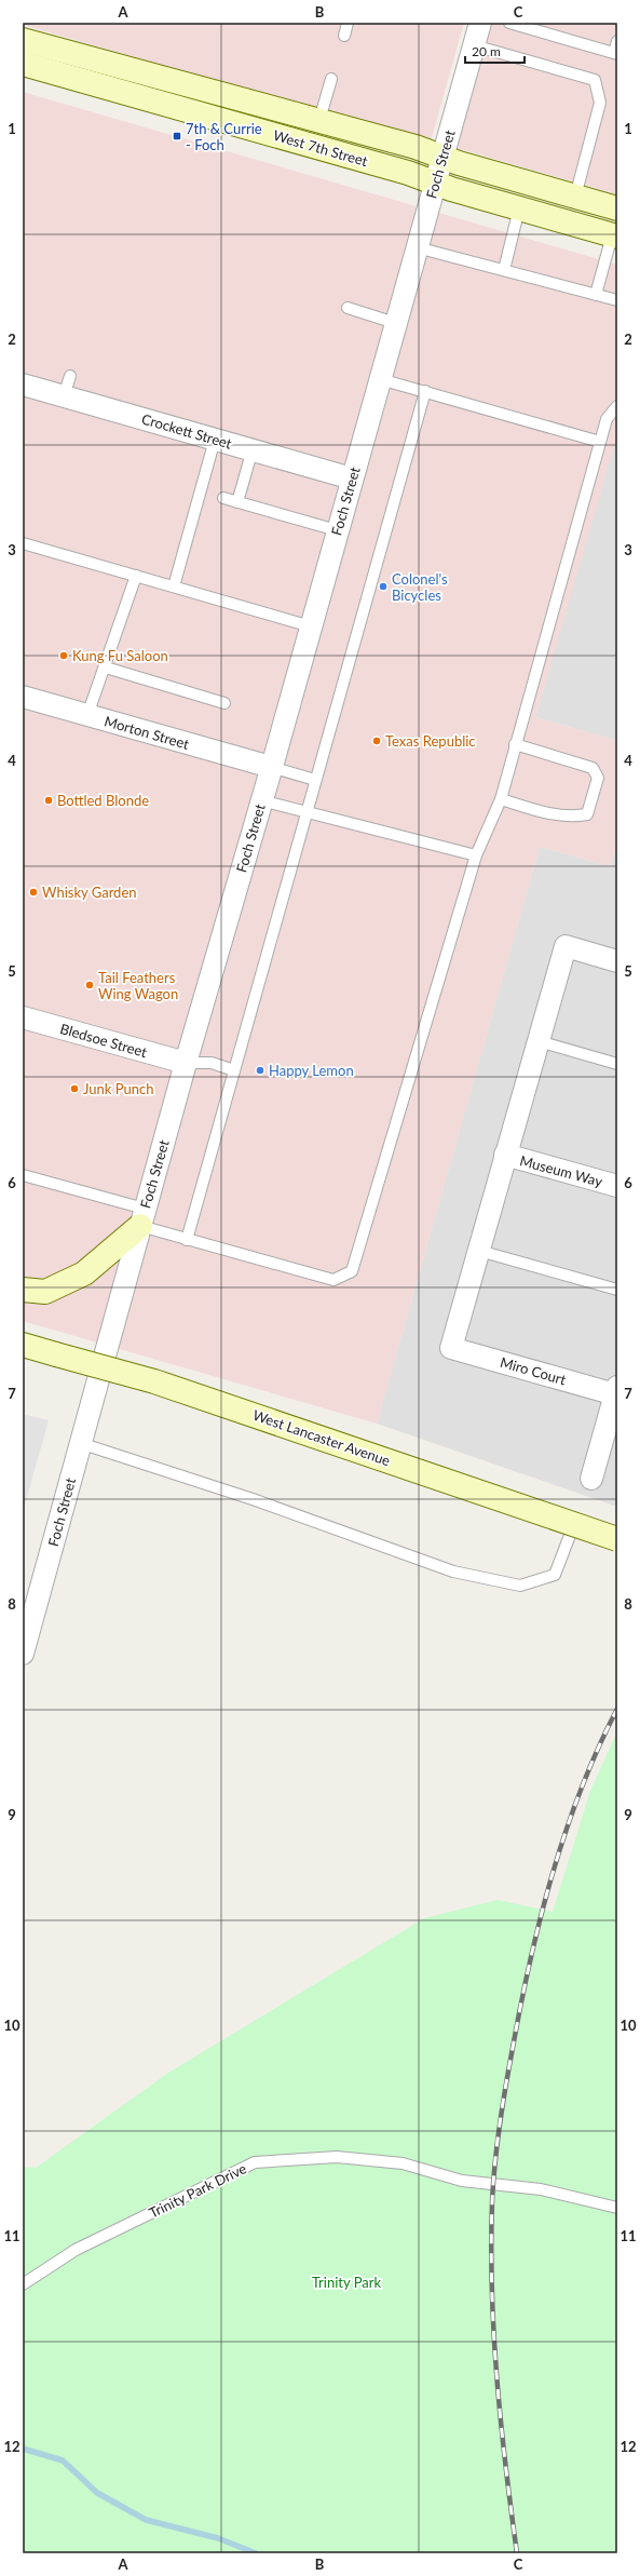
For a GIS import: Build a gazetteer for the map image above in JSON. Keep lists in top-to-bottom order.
{
  "streets": {
    "main road": ["West 7th Street", "West Lancaster Avenue"],
    "street": [
      "Foch Street",
      "Crockett Street",
      "Morton Street",
      "Bledsoe Street",
      "Museum Way",
      "Miro Court"
    ],
    "lane": ["Trinity Park Drive"]
  },
  "crossings": [
    ["West 7th Street", "Foch Street"],
    ["Foch Street", "Crockett Street"],
    ["Foch Street", "Morton Street"],
    ["Foch Street", "Bledsoe Street"]
  ],
  "parks": ["Trinity Park"],
  "places": {
    "transit": ["7th & Currie - Foch"],
    "other": [
      "Colonel's Bicycles",
      "Kung Fu Saloon",
      "Texas Republic",
      "Bottled Blonde",
      "Whisky Garden",
      "Tail Feathers Wing Wagon",
      "Happy Lemon",
      "Junk Punch"
    ]
  },
  "scale_bar": "20 m",
  "grid": {
    "columns": ["A", "B", "C"],
    "rows": [
      "1",
      "2",
      "3",
      "4",
      "5",
      "6",
      "7",
      "8",
      "9",
      "10",
      "11",
      "12"
    ]
  }
}
